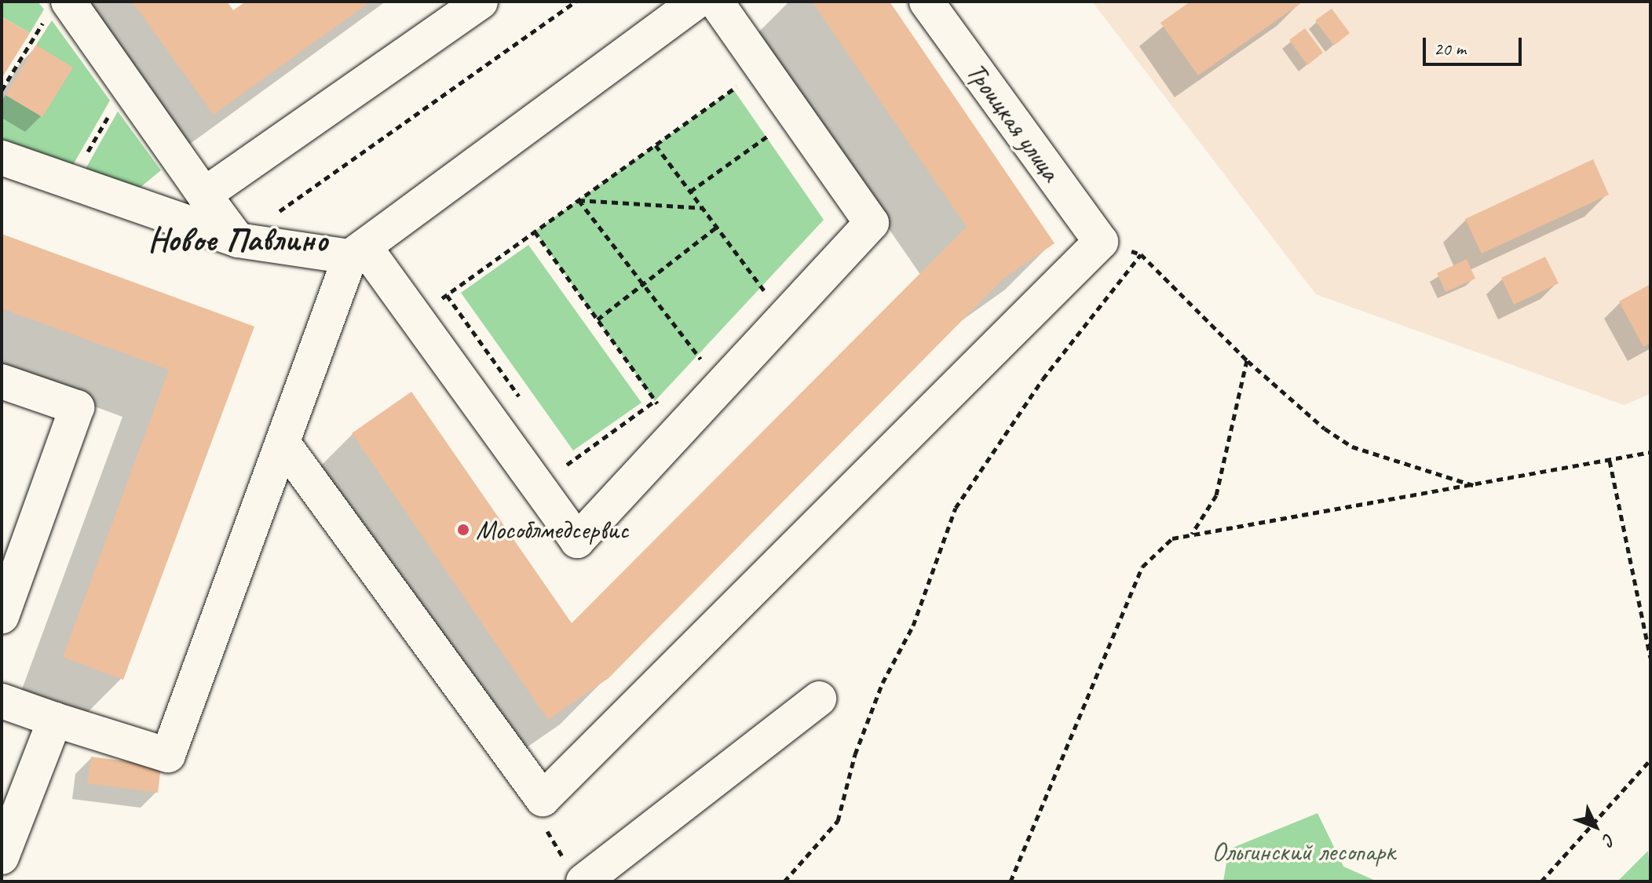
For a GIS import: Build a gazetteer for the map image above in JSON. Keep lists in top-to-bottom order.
{
  "streets": {
    "street": ["Троицкая улица"]
  },
  "districts": ["Новое Павлино"],
  "parks": ["Ольгинский лесопарк"],
  "places": ["Мособлмедсервис"],
  "scale_bar": "20 m",
  "north": "bottom right"
}
